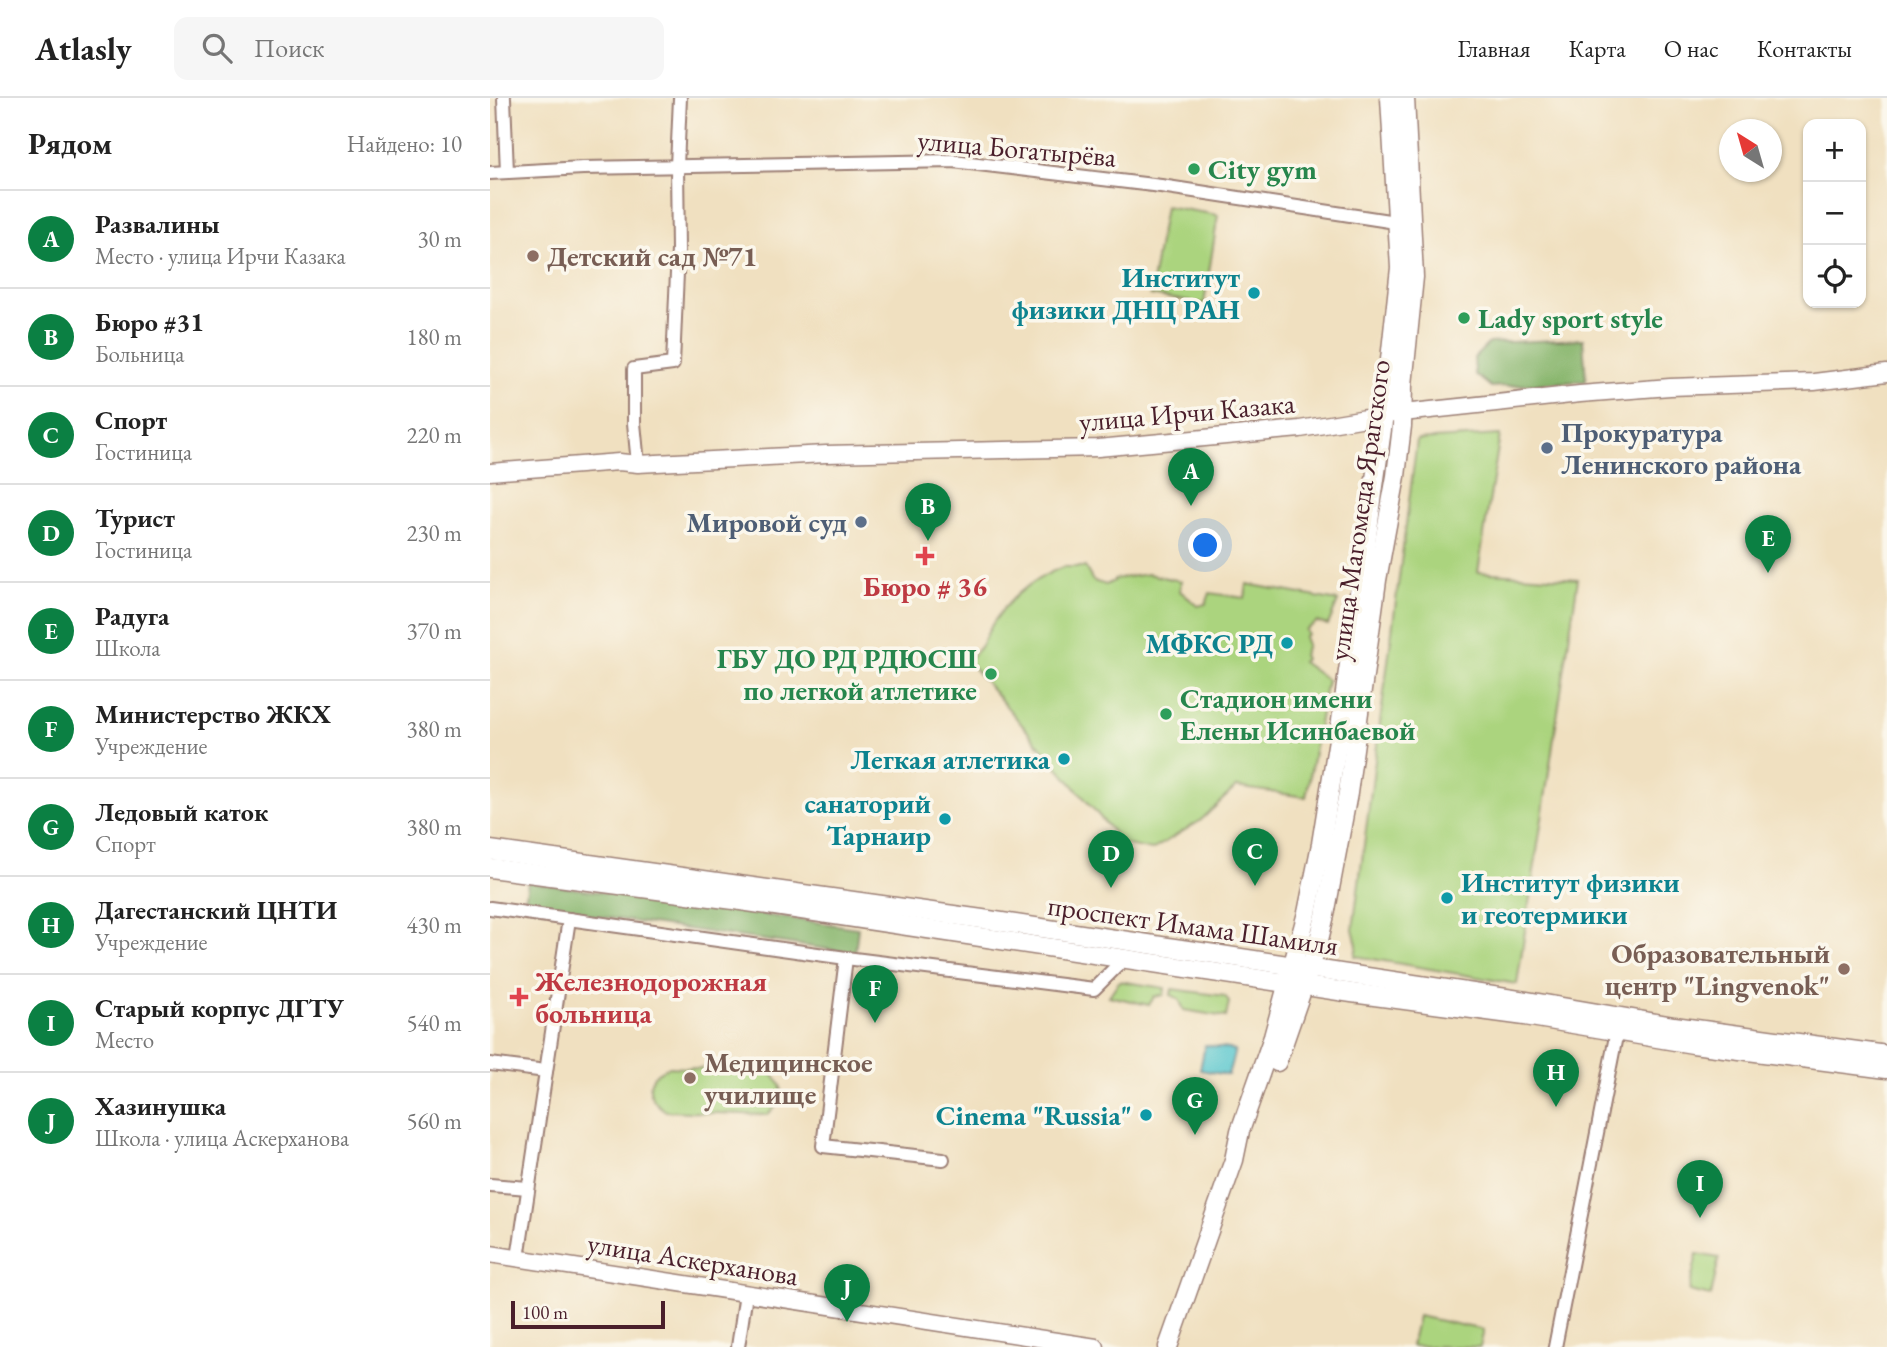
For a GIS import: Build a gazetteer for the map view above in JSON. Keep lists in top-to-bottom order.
{
  "streets": {
    "main road": [
      "улица Ирчи Казака",
      "улица Магомеда Ярагского",
      "проспект Имама Шамиля",
      "улица Аскерханова"
    ],
    "street": ["улица Богатырёва"]
  },
  "crossings": [
    ["улица Богатырёва", "улица Магомеда Ярагского"],
    ["улица Ирчи Казака", "улица Магомеда Ярагского"],
    ["улица Магомеда Ярагского", "проспект Имама Шамиля"]
  ],
  "places": {
    "other": [
      "City gym",
      "Детский сад №71",
      "Институт физики ДНЦ РАН",
      "Lady sport style",
      "Прокуратура Ленинского района",
      "Мировой суд",
      "МФКС РД",
      "ГБУ ДО РД РДЮСШ по легкой атлетике",
      "Стадион имени Елены Исинбаевой",
      "Легкая атлетика",
      "санаторий Тарнаир",
      "Институт физики и геотермики",
      "Образовательный центр \"Lingvenok\"",
      "Медицинское училище",
      "Cinema \"Russia\""
    ],
    "health": ["Бюро # 36", "Железнодорожная больница"]
  },
  "scale_bar": "100 m",
  "north": "top left",
  "page": {
    "header": "Atlasly",
    "search": "Поиск",
    "nav": [
      "Главная",
      "Карта",
      "О нас",
      "Контакты"
    ],
    "heading": ["Рядом", "Найдено: 10"],
    "map_buttons": ["+", "−"],
    "list": [
      {
        "mark": "A",
        "name": "Развалины",
        "note": "Место · улица Ирчи Казака",
        "value": "30 m"
      },
      {
        "mark": "B",
        "name": "Бюро #31",
        "note": "Больница",
        "value": "180 m"
      },
      {
        "mark": "C",
        "name": "Спорт",
        "note": "Гостиница",
        "value": "220 m"
      },
      {
        "mark": "D",
        "name": "Турист",
        "note": "Гостиница",
        "value": "230 m"
      },
      {
        "mark": "E",
        "name": "Радуга",
        "note": "Школа",
        "value": "370 m"
      },
      {
        "mark": "F",
        "name": "Министерство ЖКХ",
        "note": "Учреждение",
        "value": "380 m"
      },
      {
        "mark": "G",
        "name": "Ледовый каток",
        "note": "Спорт",
        "value": "380 m"
      },
      {
        "mark": "H",
        "name": "Дагестанский ЦНТИ",
        "note": "Учреждение",
        "value": "430 m"
      },
      {
        "mark": "I",
        "name": "Старый корпус ДГТУ",
        "note": "Место",
        "value": "540 m"
      },
      {
        "mark": "J",
        "name": "Хазинушка",
        "note": "Школа · улица Аскерханова",
        "value": "560 m"
      }
    ],
    "pins": [
      "A",
      "B",
      "E",
      "C",
      "D",
      "F",
      "H",
      "G",
      "I",
      "J"
    ],
    "scale": "100 m"
  }
}
